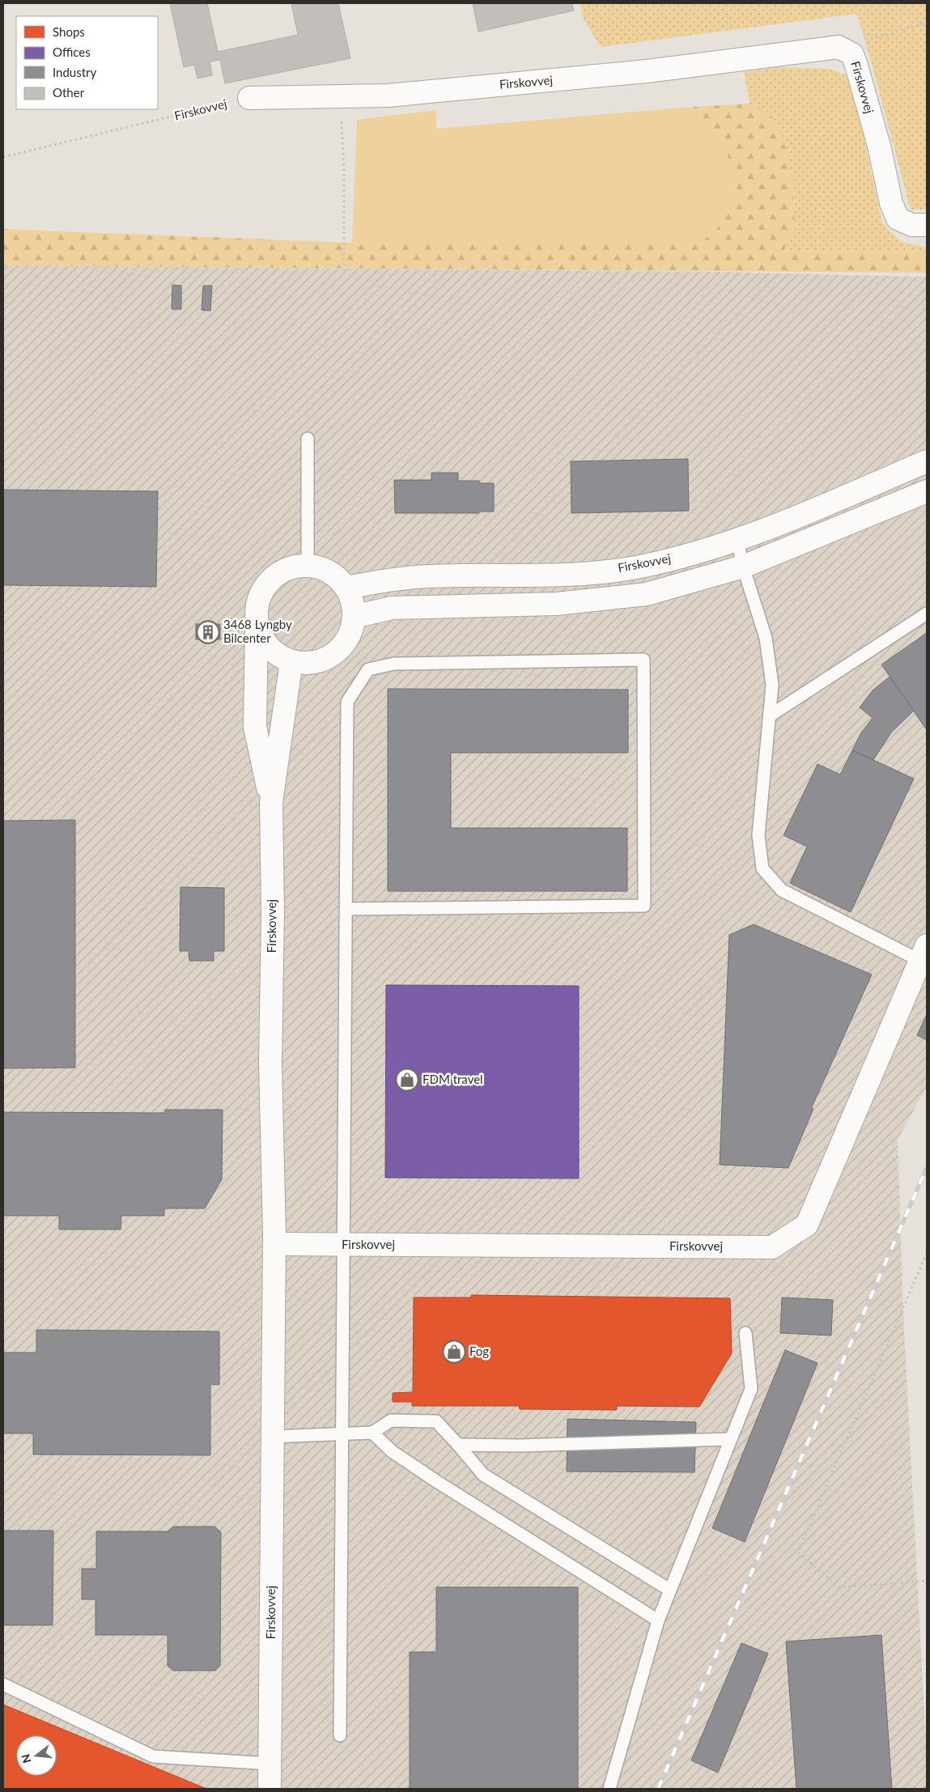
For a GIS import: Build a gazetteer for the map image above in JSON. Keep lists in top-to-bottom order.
{
  "streets": {
    "street": ["Firskovvej"]
  },
  "places": {
    "building": ["3468 Lyngby Bilcenter"],
    "shop": ["FDM travel", "Fog"]
  },
  "legend": [
    "Shops",
    "Offices",
    "Industry",
    "Other"
  ],
  "north": "left"
}
